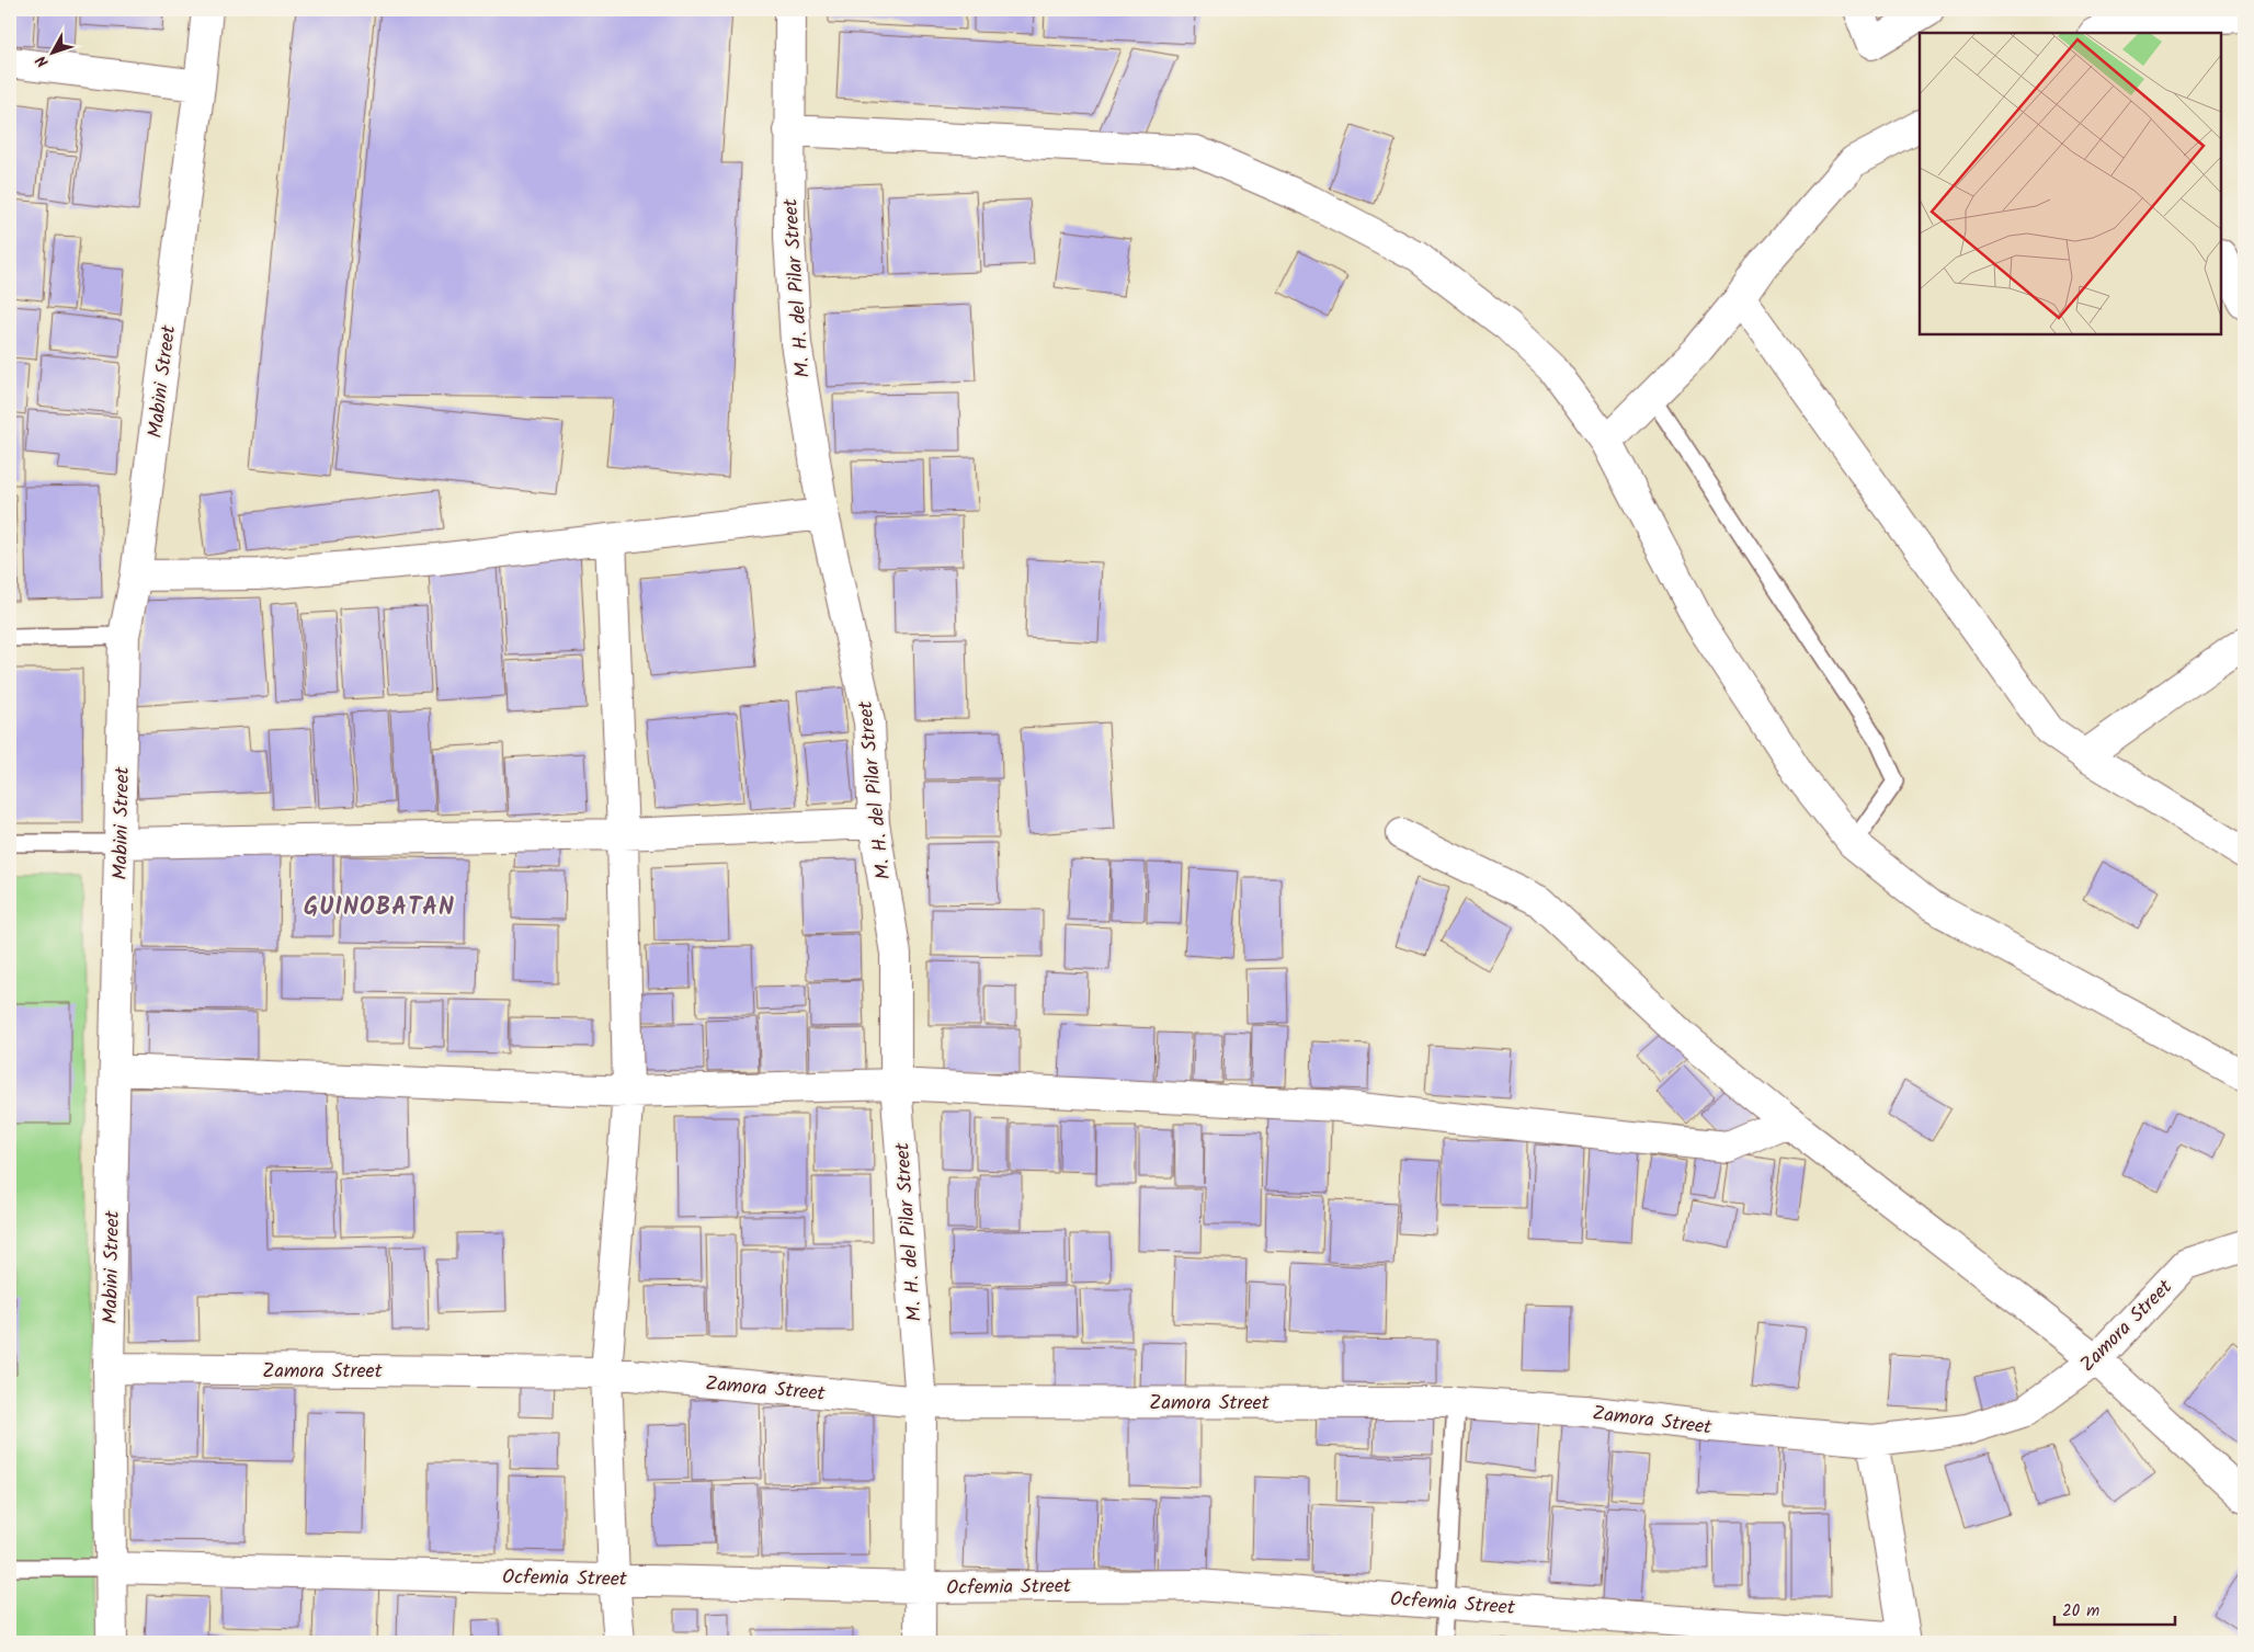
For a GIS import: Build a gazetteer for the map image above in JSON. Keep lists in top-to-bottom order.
{
  "streets": {
    "street": [
      "M. H. del Pilar Street",
      "Mabini Street",
      "Zamora Street",
      "Ocfemia Street"
    ]
  },
  "crossings": [
    ["M. H. del Pilar Street", "Zamora Street"],
    ["M. H. del Pilar Street", "Ocfemia Street"],
    ["Mabini Street", "Zamora Street"],
    ["Mabini Street", "Ocfemia Street"]
  ],
  "districts": ["GUINOBATAN"],
  "scale_bar": "20 m",
  "north": "bottom left"
}
